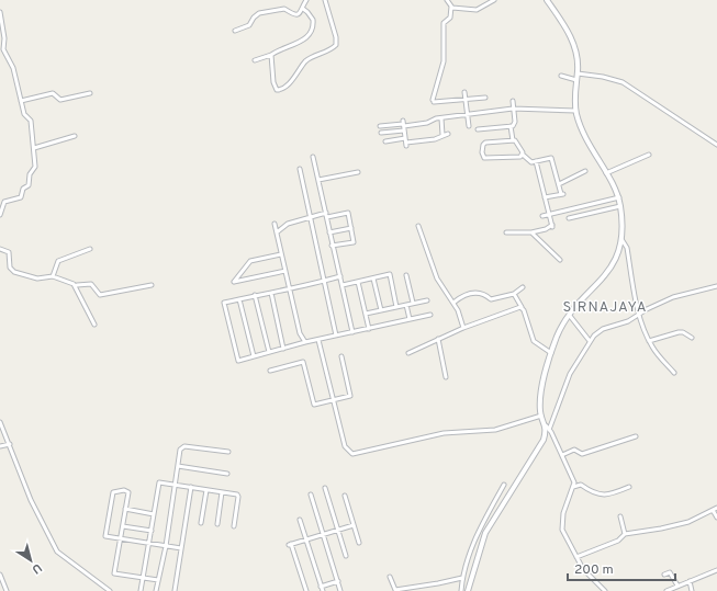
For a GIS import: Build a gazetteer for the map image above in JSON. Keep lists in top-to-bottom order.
{
  "districts": ["SIRNAJAYA"],
  "scale_bar": "200 m",
  "north": "bottom right"
}
